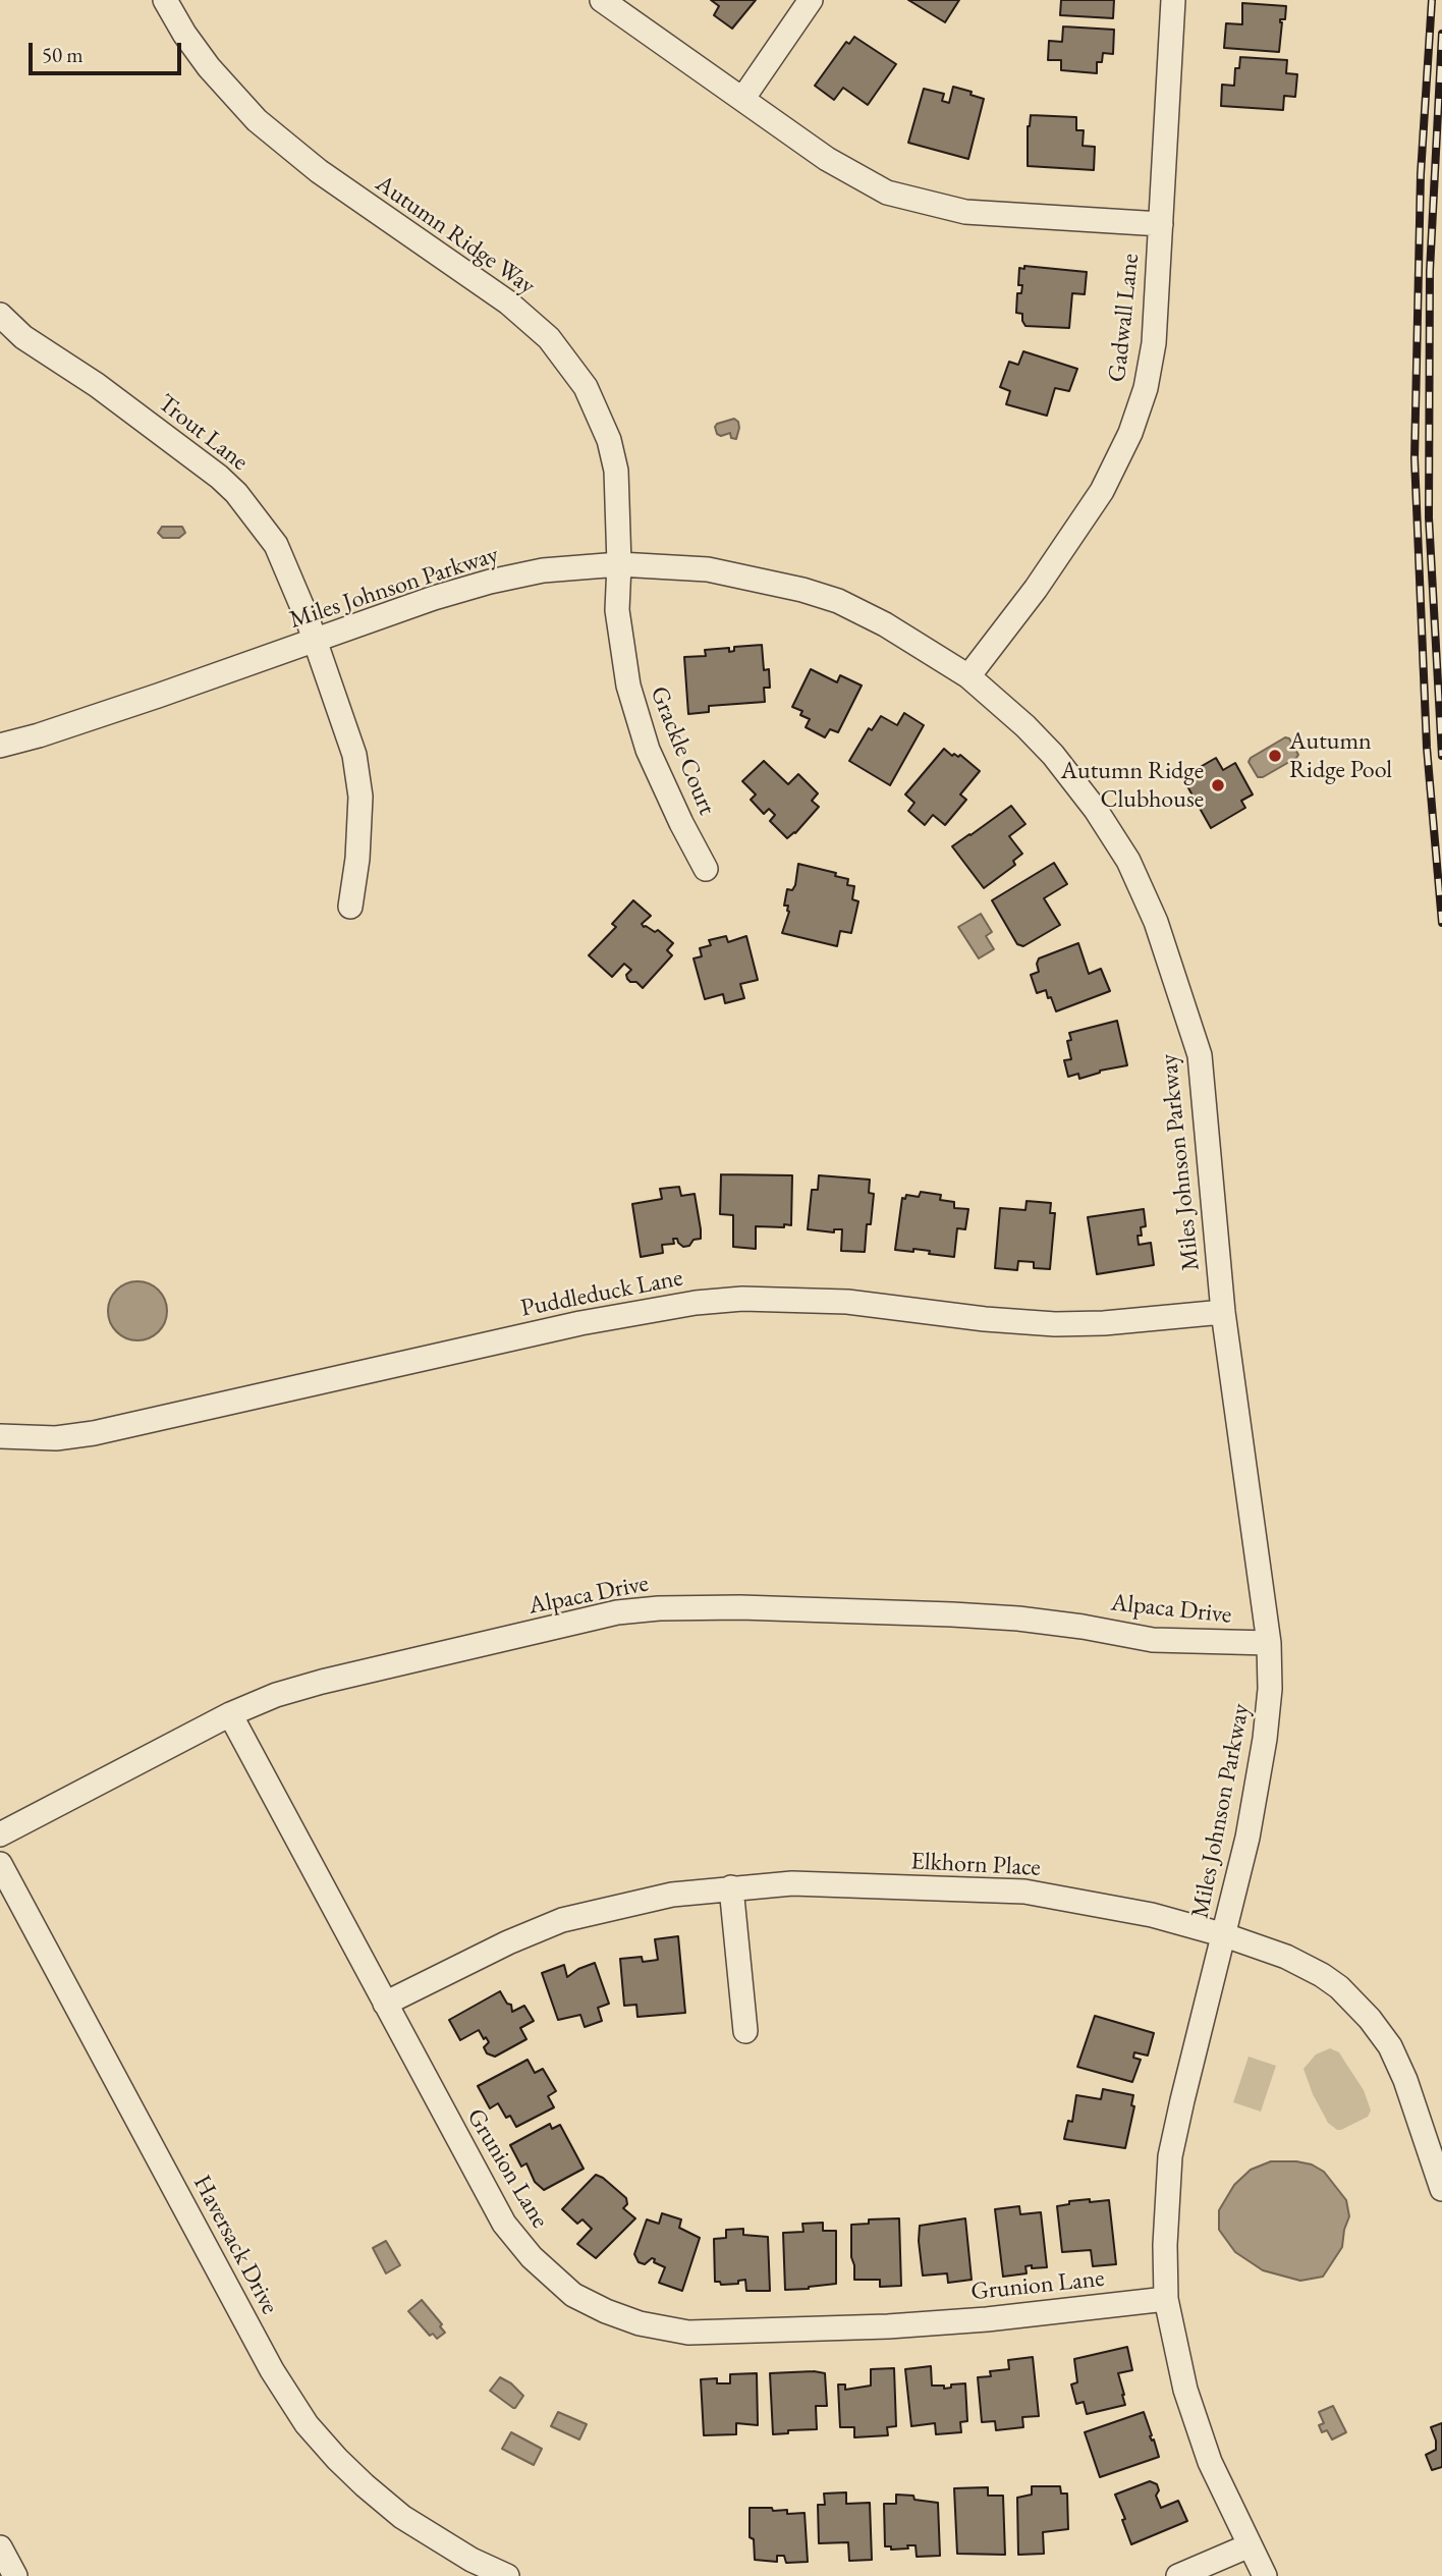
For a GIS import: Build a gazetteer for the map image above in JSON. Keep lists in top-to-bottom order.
{
  "streets": {
    "street": [
      "Autumn Ridge Way",
      "Gadwall Lane",
      "Trout Lane",
      "Miles Johnson Parkway",
      "Grackle Court",
      "Puddleduck Lane",
      "Alpaca Drive",
      "Elkhorn Place",
      "Grunion Lane",
      "Haversack Drive"
    ]
  },
  "crossings": [
    ["Autumn Ridge Way", "Miles Johnson Parkway"],
    ["Autumn Ridge Way", "Grackle Court"],
    ["Gadwall Lane", "Miles Johnson Parkway"],
    ["Trout Lane", "Miles Johnson Parkway"],
    ["Miles Johnson Parkway", "Grackle Court"],
    ["Miles Johnson Parkway", "Puddleduck Lane"],
    ["Miles Johnson Parkway", "Alpaca Drive"],
    ["Miles Johnson Parkway", "Elkhorn Place"],
    ["Miles Johnson Parkway", "Grunion Lane"],
    ["Alpaca Drive", "Grunion Lane"],
    ["Elkhorn Place", "Grunion Lane"]
  ],
  "places": ["Autumn Ridge Pool", "Autumn Ridge Clubhouse"],
  "scale_bar": "50 m"
}
